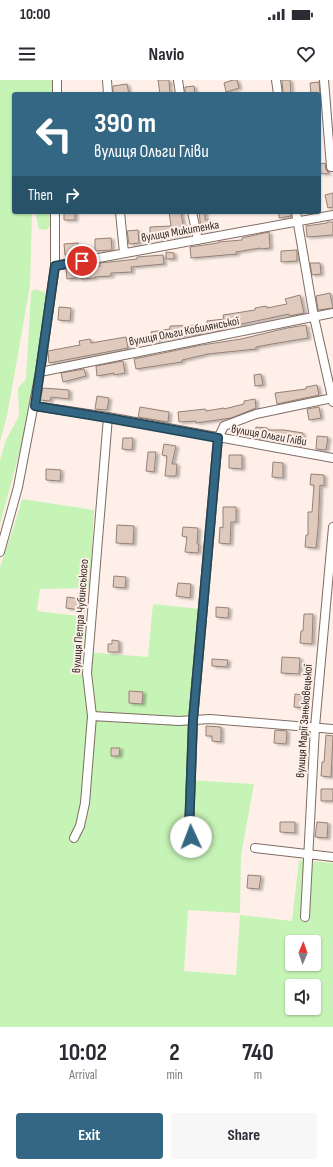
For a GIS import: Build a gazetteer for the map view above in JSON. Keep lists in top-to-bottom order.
{
  "streets": {
    "street": [
      "вулиця Микитенка",
      "вулиця Ольги Кобилянської",
      "вулиця Ольги Гліви",
      "вулиця Петра Чубинського",
      "вулиця Марії Заньковецької"
    ]
  },
  "crossings": [
    ["вулиця Ольги Гліви", "вулиця Петра Чубинського"]
  ],
  "north": "top",
  "page": {
    "status": "10:00",
    "header": "Navio",
    "turn": ["390 m", "вулиця Ольги Гліви"],
    "then": "Then",
    "eta": [
      "10:02",
      "Arrival",
      "2",
      "min",
      "740",
      "m"
    ],
    "buttons": ["Exit", "Share"]
  }
}
